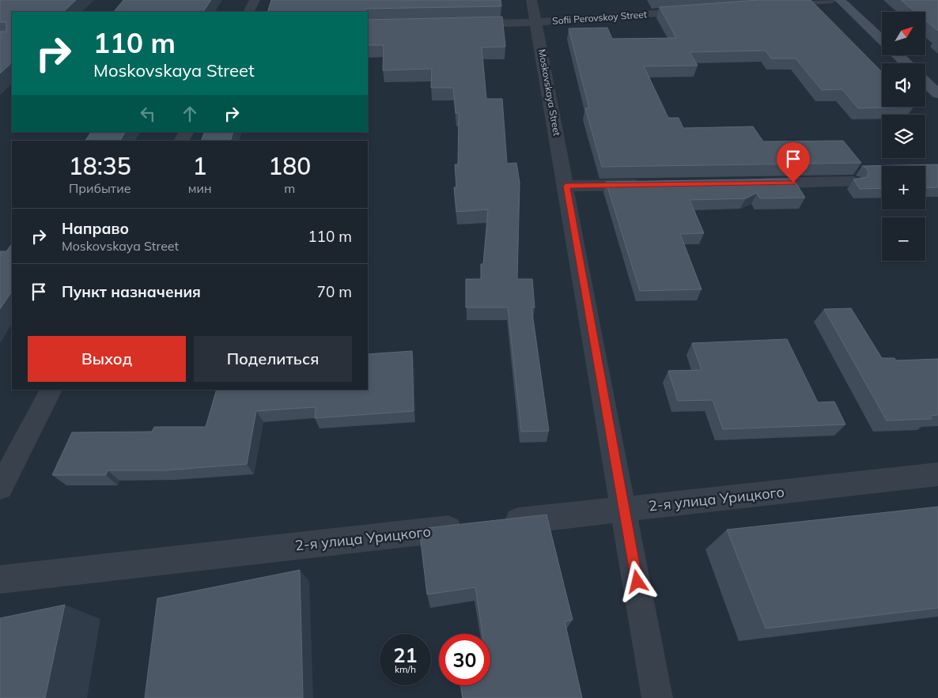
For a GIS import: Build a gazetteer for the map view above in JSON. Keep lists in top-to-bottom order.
{
  "streets": {
    "street": ["Sofii Perovskoy Street", "Moskovskaya Street", "2-я улица Урицкого"]
  },
  "crossings": [
    ["Sofii Perovskoy Street", "Moskovskaya Street"],
    ["Moskovskaya Street", "2-я улица Урицкого"]
  ],
  "north": "top right",
  "page": {
    "map_buttons": ["+", "−"],
    "turn": ["110 m", "Moskovskaya Street"],
    "eta": [
      "18:35",
      "Прибытие",
      "1",
      "мин",
      "180",
      "m"
    ],
    "list": [
      {
        "name": "Направо",
        "note": "Moskovskaya Street",
        "value": "110 m"
      },
      {
        "name": "Пункт назначения",
        "value": "70 m"
      }
    ],
    "buttons": ["Выход", "Поделиться"],
    "speed": "21 km/h",
    "limit": "30"
  }
}
